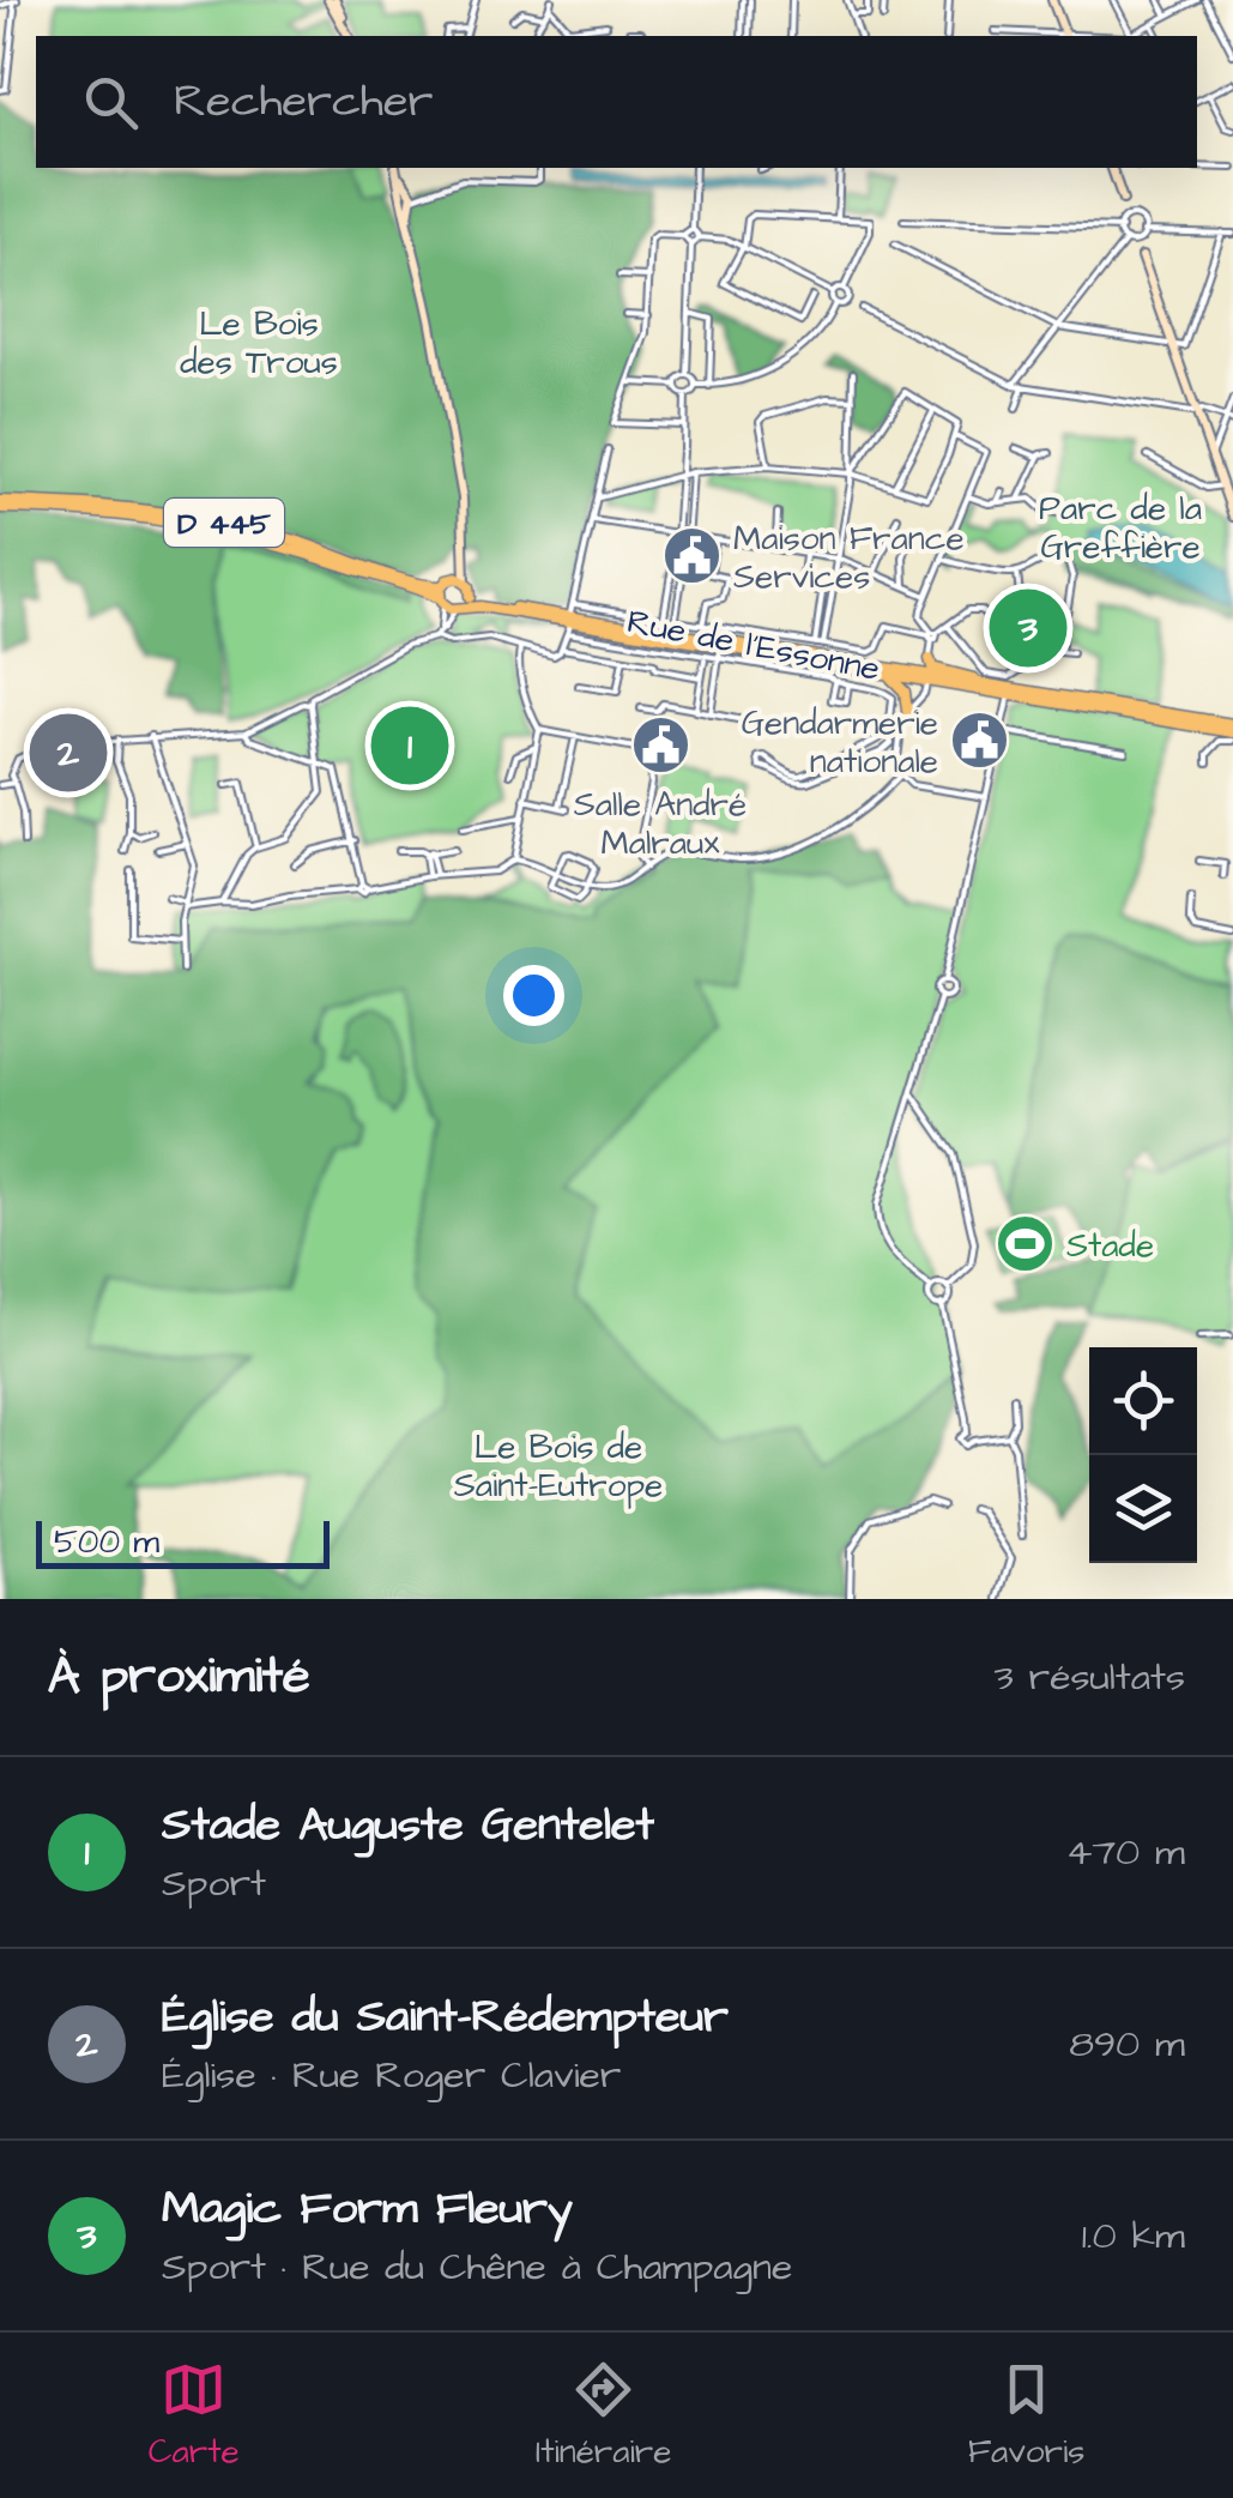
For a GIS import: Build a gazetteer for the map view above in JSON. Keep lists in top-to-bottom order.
{
  "streets": {
    "main road": ["D 445"],
    "street": ["Rue de l'Essonne"]
  },
  "parks": ["Le Bois des Trous", "Parc de la Greffière", "Le Bois de Saint-Eutrope"],
  "places": {
    "public building": ["Maison France Services", "Gendarmerie nationale", "Salle André Malraux"],
    "sports": ["Stade"]
  },
  "scale_bar": "500 m",
  "page": {
    "search": "Rechercher",
    "pins": ["3", "1", "2"],
    "scale": "500 m",
    "heading": ["À proximité", "3 résultats"],
    "list": [
      {
        "mark": "1",
        "name": "Stade Auguste Gentelet",
        "note": "Sport",
        "value": "470 m"
      },
      {
        "mark": "2",
        "name": "Église du Saint-Rédempteur",
        "note": "Église · Rue Roger Clavier",
        "value": "890 m"
      },
      {
        "mark": "3",
        "name": "Magic Form Fleury",
        "note": "Sport · Rue du Chêne à Champagne",
        "value": "1.0 km"
      }
    ],
    "nav": ["Carte", "Itinéraire", "Favoris"]
  }
}
